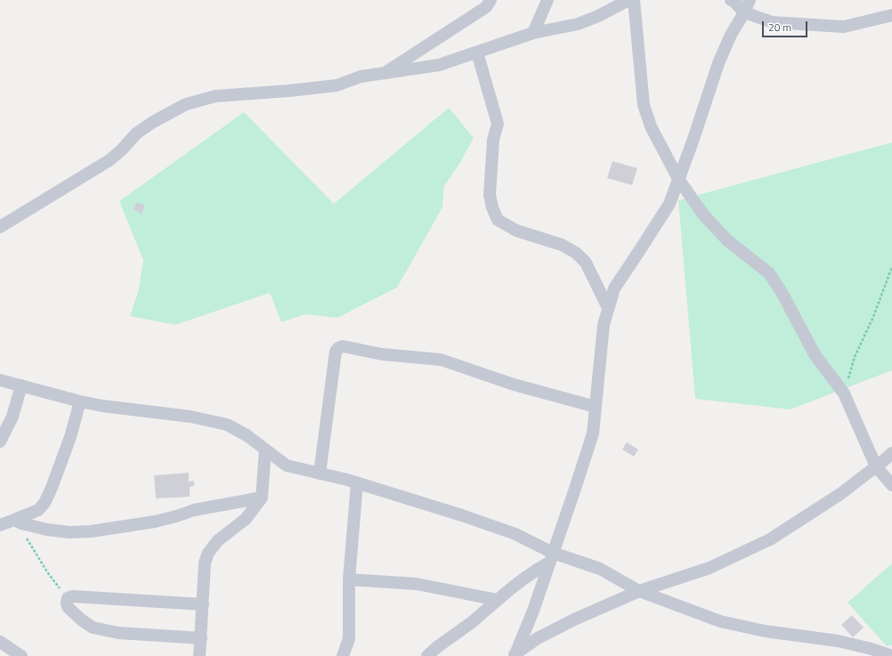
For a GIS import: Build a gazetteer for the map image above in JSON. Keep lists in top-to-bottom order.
{
  "scale_bar": "20 m"
}
